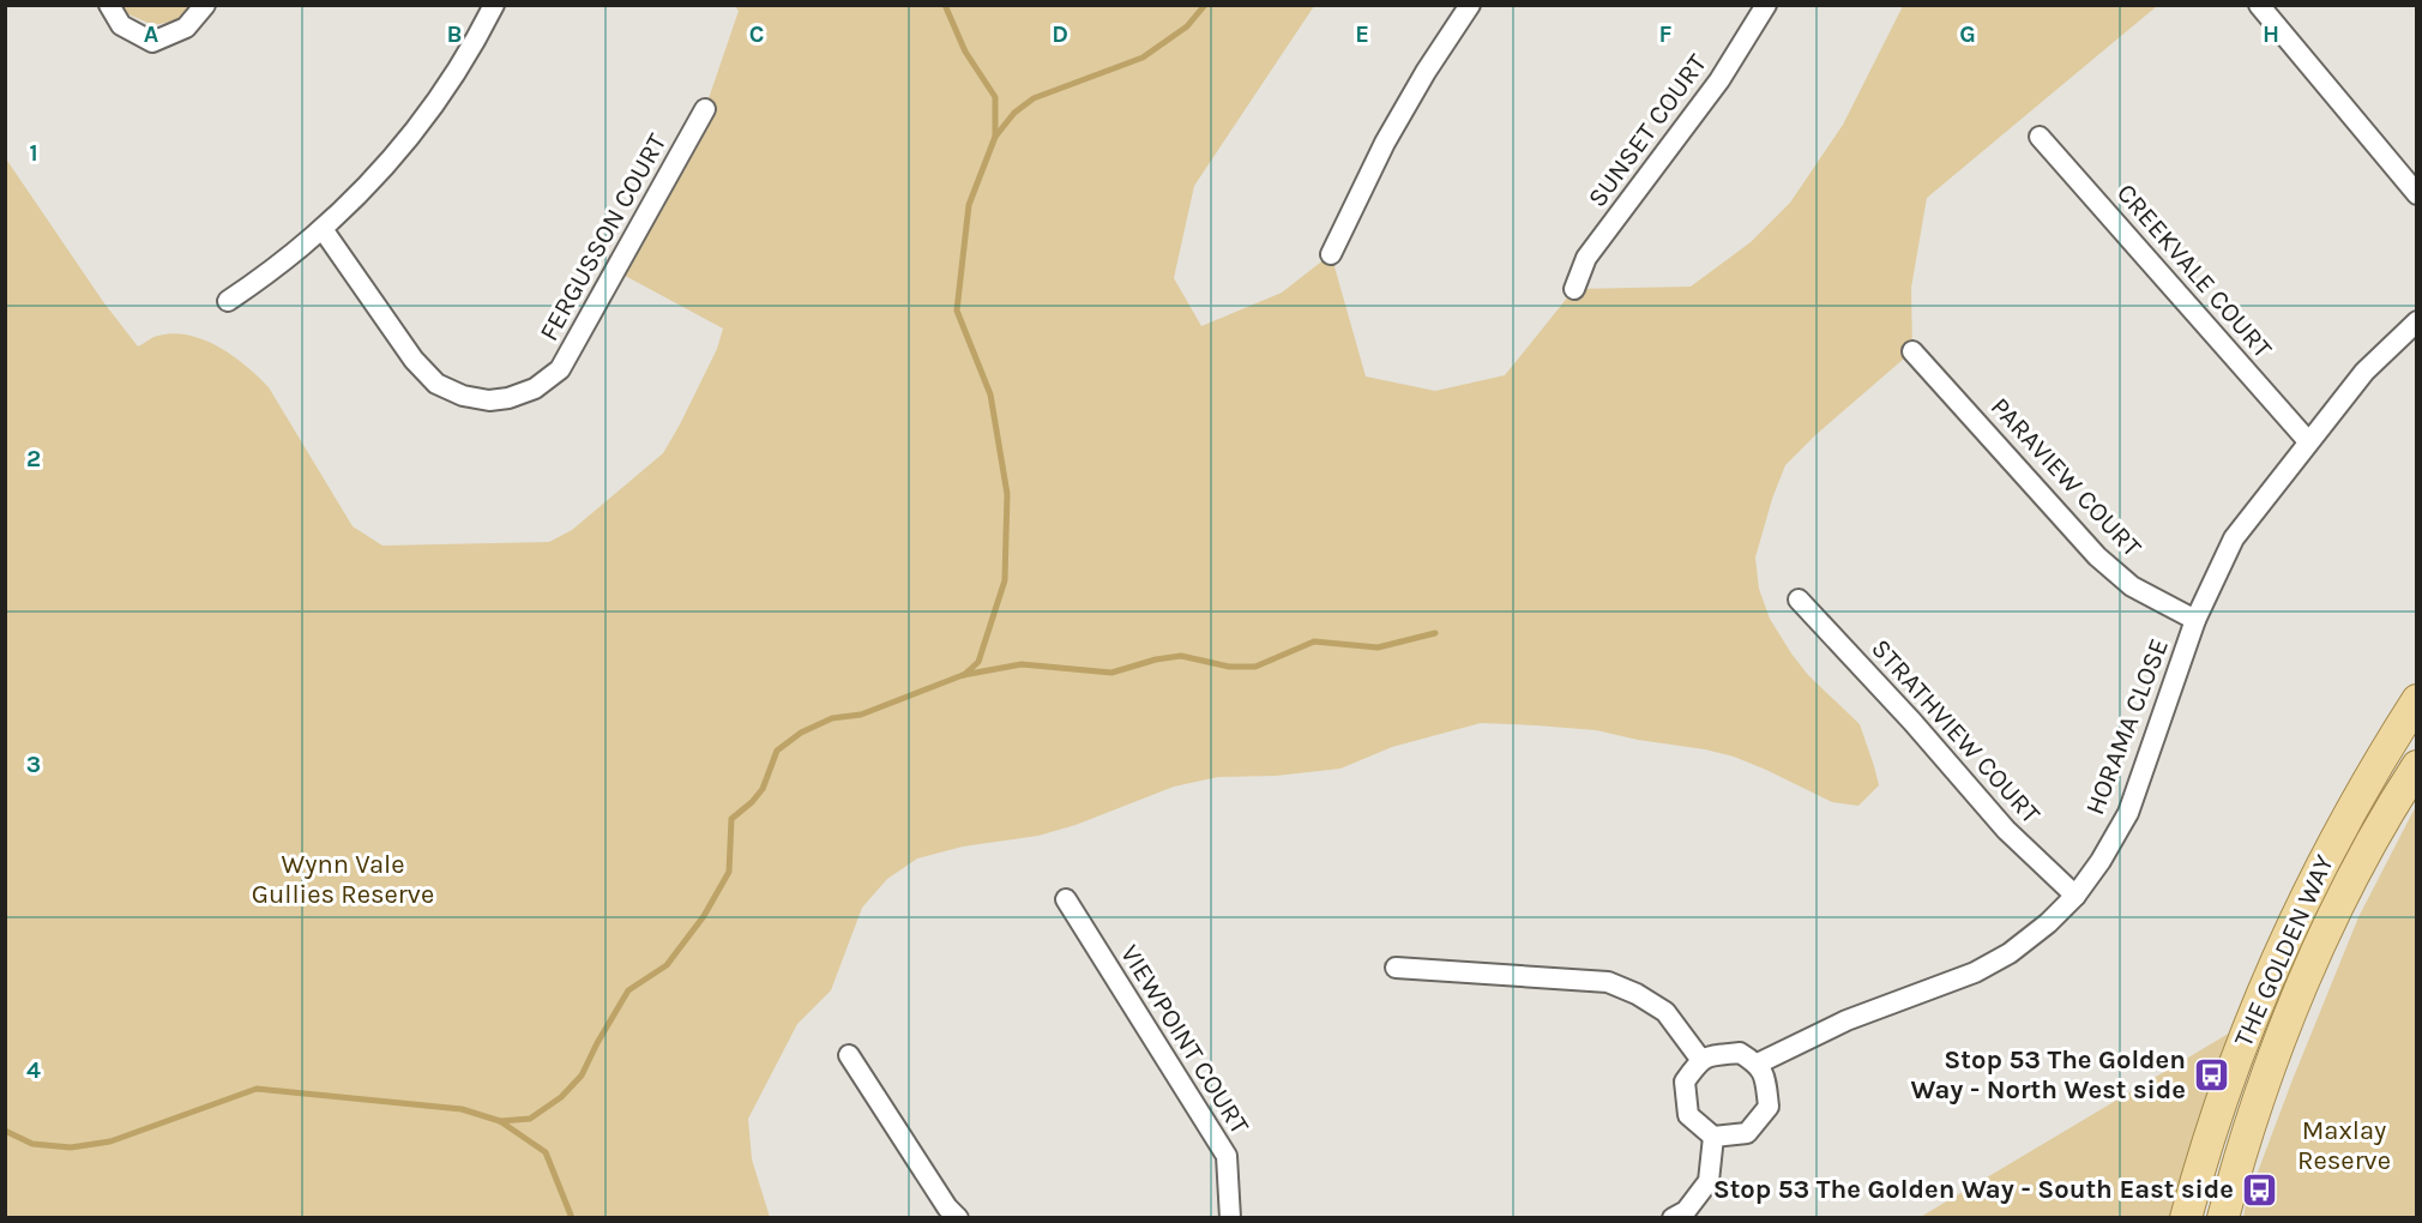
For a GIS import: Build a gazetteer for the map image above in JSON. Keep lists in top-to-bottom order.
{
  "streets": {
    "main road": ["THE GOLDEN WAY"],
    "street": [
      "SUNSET COURT",
      "FERGUSSON COURT",
      "CREEKVALE COURT",
      "PARAVIEW COURT",
      "HORAMA CLOSE",
      "STRATHVIEW COURT",
      "VIEWPOINT COURT"
    ]
  },
  "crossings": [
    ["CREEKVALE COURT", "HORAMA CLOSE"],
    ["PARAVIEW COURT", "HORAMA CLOSE"],
    ["HORAMA CLOSE", "STRATHVIEW COURT"]
  ],
  "parks": ["Wynn Vale Gullies Reserve", "Maxlay Reserve"],
  "places": {
    "bus stop": ["Stop 53 The Golden Way - North West side", "Stop 53 The Golden Way - South East side"]
  },
  "grid": {
    "columns": [
      "A",
      "B",
      "C",
      "D",
      "E",
      "F",
      "G",
      "H"
    ],
    "rows": [
      "1",
      "2",
      "3",
      "4"
    ]
  }
}
